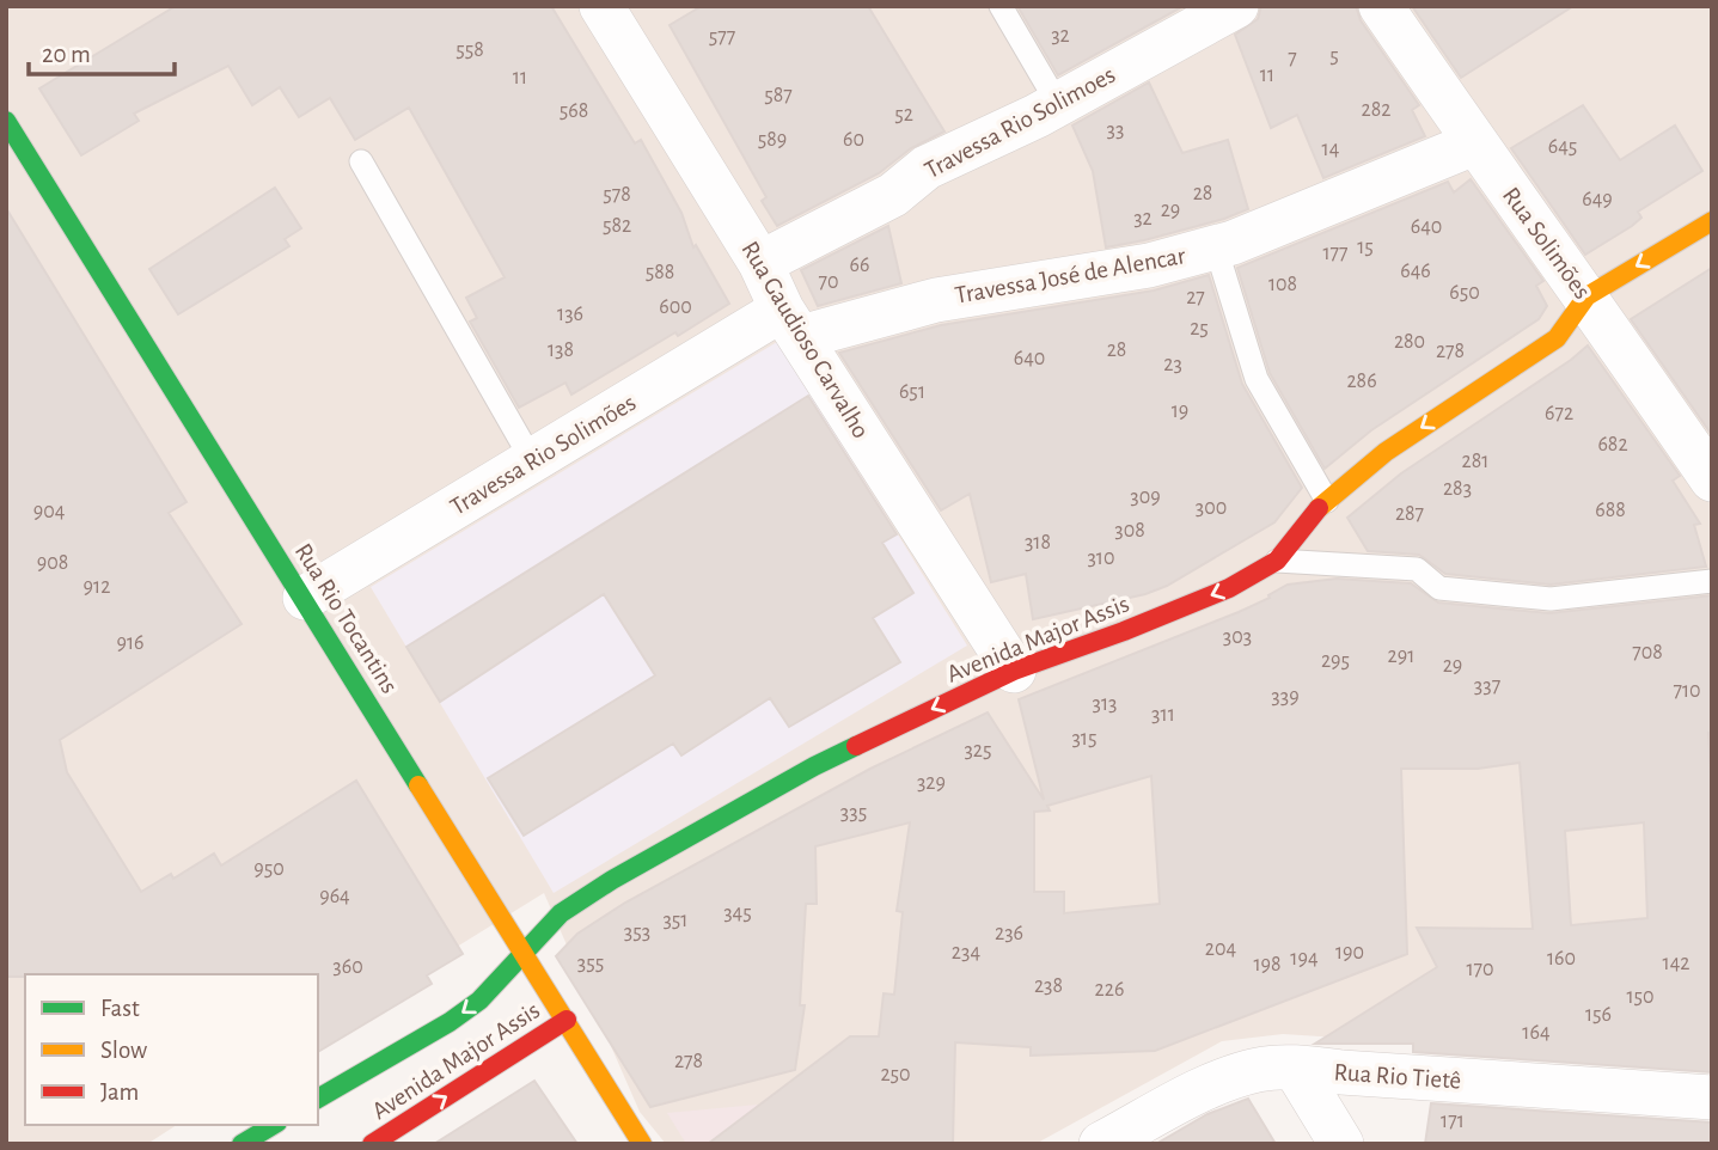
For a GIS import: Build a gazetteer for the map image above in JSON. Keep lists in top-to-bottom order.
{
  "streets": {
    "street": [
      "Travessa Rio Solimoes",
      "Rua Solimões",
      "Travessa José de Alencar",
      "Rua Gaudioso Carvalho",
      "Travessa Rio Solimões",
      "Rua Rio Tocantins",
      "Avenida Major Assis",
      "Rua Rio Tietê"
    ]
  },
  "crossings": [
    ["Travessa Rio Solimoes", "Rua Gaudioso Carvalho"],
    ["Rua Solimões", "Travessa José de Alencar"],
    ["Rua Solimões", "Avenida Major Assis"],
    ["Travessa José de Alencar", "Rua Gaudioso Carvalho"],
    ["Travessa José de Alencar", "Travessa Rio Solimões"],
    ["Rua Gaudioso Carvalho", "Travessa Rio Solimões"],
    ["Rua Gaudioso Carvalho", "Avenida Major Assis"],
    ["Travessa Rio Solimões", "Rua Rio Tocantins"],
    ["Rua Rio Tocantins", "Avenida Major Assis"]
  ],
  "house_numbers": [
    "32",
    "577",
    "558",
    "5",
    "7",
    "11",
    "11",
    "587",
    "282",
    "568",
    "52",
    "33",
    "589",
    "60",
    "645",
    "14",
    "28",
    "578",
    "649",
    "29",
    "32",
    "582",
    "640",
    "15",
    "177",
    "66",
    "646",
    "588",
    "70",
    "108",
    "650",
    "27",
    "600",
    "136",
    "25",
    "280",
    "138",
    "28",
    "278",
    "640",
    "23",
    "286",
    "651",
    "19",
    "672",
    "682",
    "281",
    "283",
    "309",
    "300",
    "688",
    "904",
    "287",
    "308",
    "318",
    "310",
    "908",
    "912",
    "303",
    "916",
    "708",
    "291",
    "295",
    "29",
    "337",
    "710",
    "339",
    "313",
    "311",
    "315",
    "325",
    "329",
    "335",
    "950",
    "964",
    "345",
    "351",
    "353",
    "236",
    "204",
    "234",
    "190",
    "194",
    "160",
    "355",
    "142",
    "198",
    "360",
    "170",
    "238",
    "226",
    "150",
    "156",
    "164",
    "278",
    "250",
    "171"
  ],
  "legend": ["Fast", "Slow", "Jam"],
  "scale_bar": "20 m"
}
